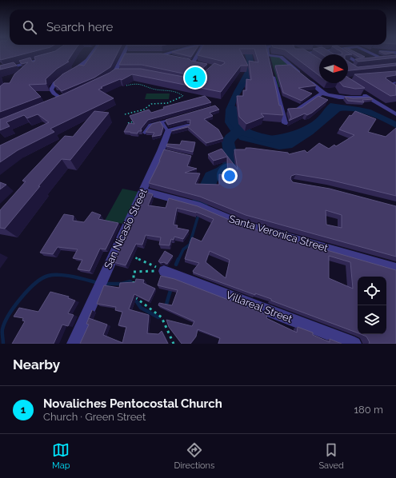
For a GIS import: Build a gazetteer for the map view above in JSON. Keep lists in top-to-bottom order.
{
  "streets": {
    "street": ["San Nicasio Street", "Santa Veronica Street", "Villareal Street"]
  },
  "crossings": [
    ["San Nicasio Street", "Santa Veronica Street"]
  ],
  "north": "right",
  "page": {
    "search": "Search here",
    "pins": "1",
    "heading": "Nearby",
    "list": [
      {
        "mark": "1",
        "name": "Novaliches Pentocostal Church",
        "note": "Church · Green Street",
        "value": "180 m"
      }
    ],
    "nav": ["Map", "Directions", "Saved"]
  }
}
